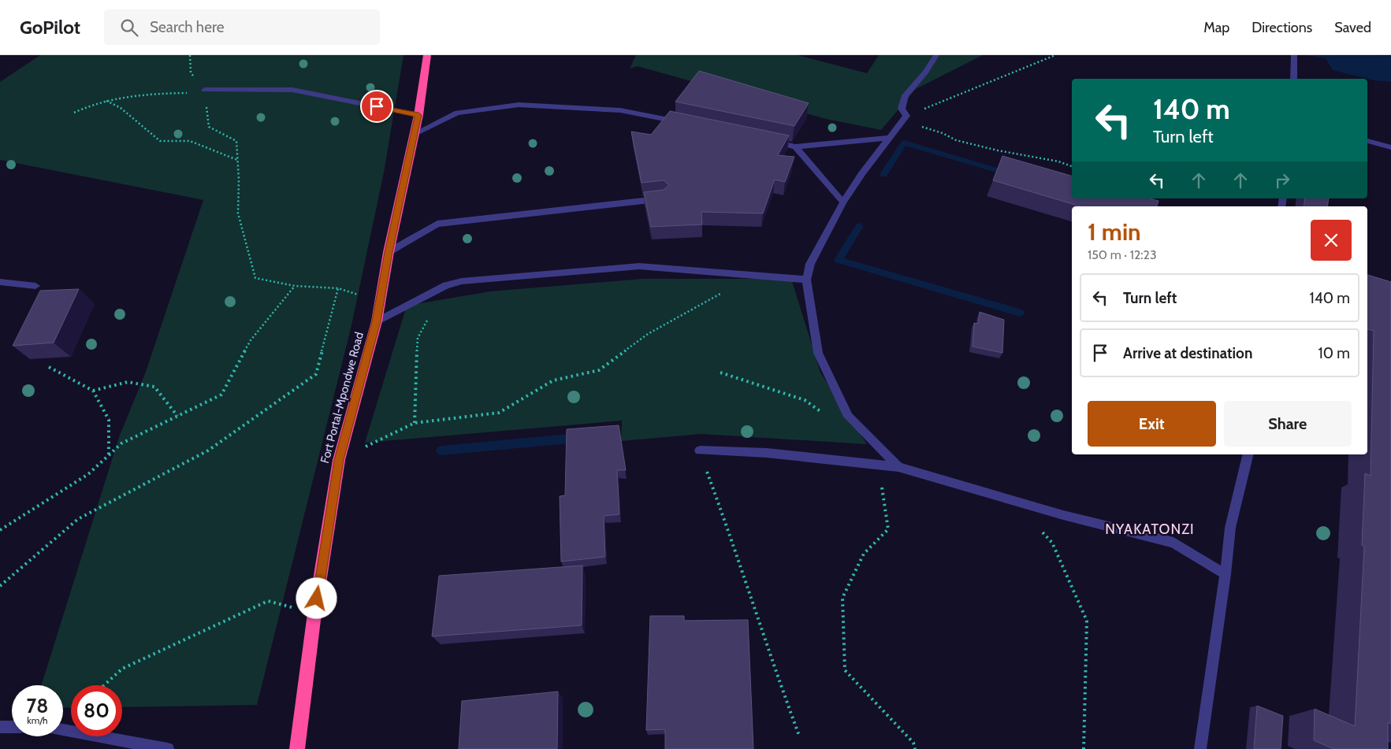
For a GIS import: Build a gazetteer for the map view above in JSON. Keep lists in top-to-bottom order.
{
  "streets": {
    "highway": ["Fort Portal-Mpondwe Road"]
  },
  "districts": ["NYAKATONZI"],
  "page": {
    "header": "GoPilot",
    "search": "Search here",
    "nav": ["Map", "Directions", "Saved"],
    "turn": ["140 m", "Turn left"],
    "heading": ["1 min", "150 m · 12:23"],
    "list": [
      {
        "name": "Turn left",
        "value": "140 m"
      },
      {
        "name": "Arrive at destination",
        "value": "10 m"
      }
    ],
    "buttons": ["Exit", "Share"],
    "speed": "78 km/h",
    "limit": "80"
  }
}
